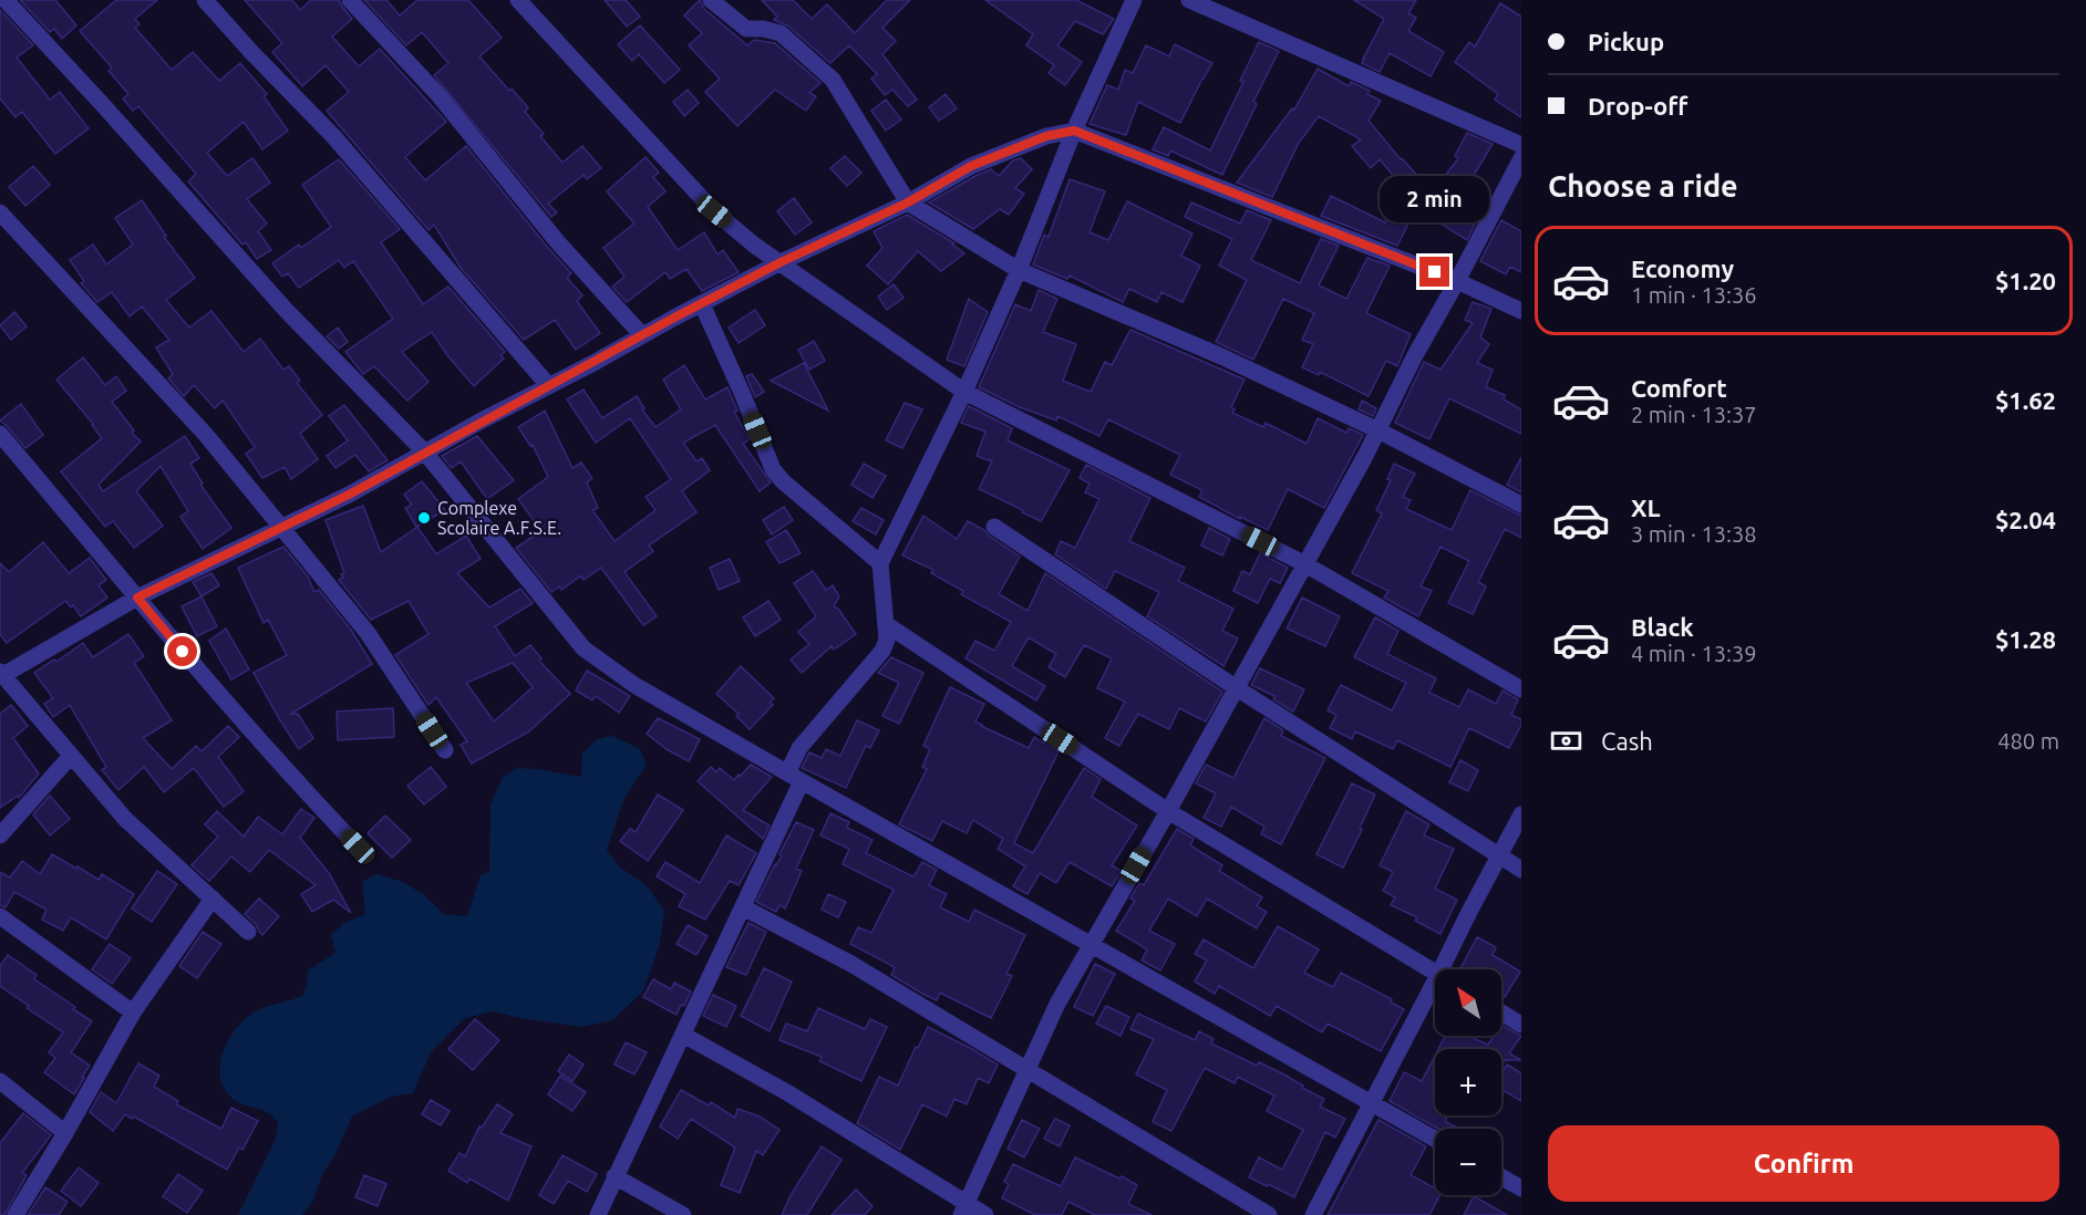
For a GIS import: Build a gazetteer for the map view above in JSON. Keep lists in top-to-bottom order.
{
  "places": ["Complexe Scolaire A.F.S.E."],
  "north": "top left",
  "page": {
    "banner": ["Pickup", "Drop-off"],
    "heading": "Choose a ride",
    "bubble": "2 min",
    "list": [
      {
        "name": "Economy",
        "note": "1 min · 13:36",
        "value": "$1.20"
      },
      {
        "name": "Comfort",
        "note": "2 min · 13:37",
        "value": "$1.62"
      },
      {
        "name": "XL",
        "note": "3 min · 13:38",
        "value": "$2.04"
      },
      {
        "name": "Black",
        "note": "4 min · 13:39",
        "value": "$1.28"
      }
    ],
    "pay": ["Cash", "480 m"],
    "map_buttons": ["+", "−"],
    "buttons": "Confirm"
  }
}
